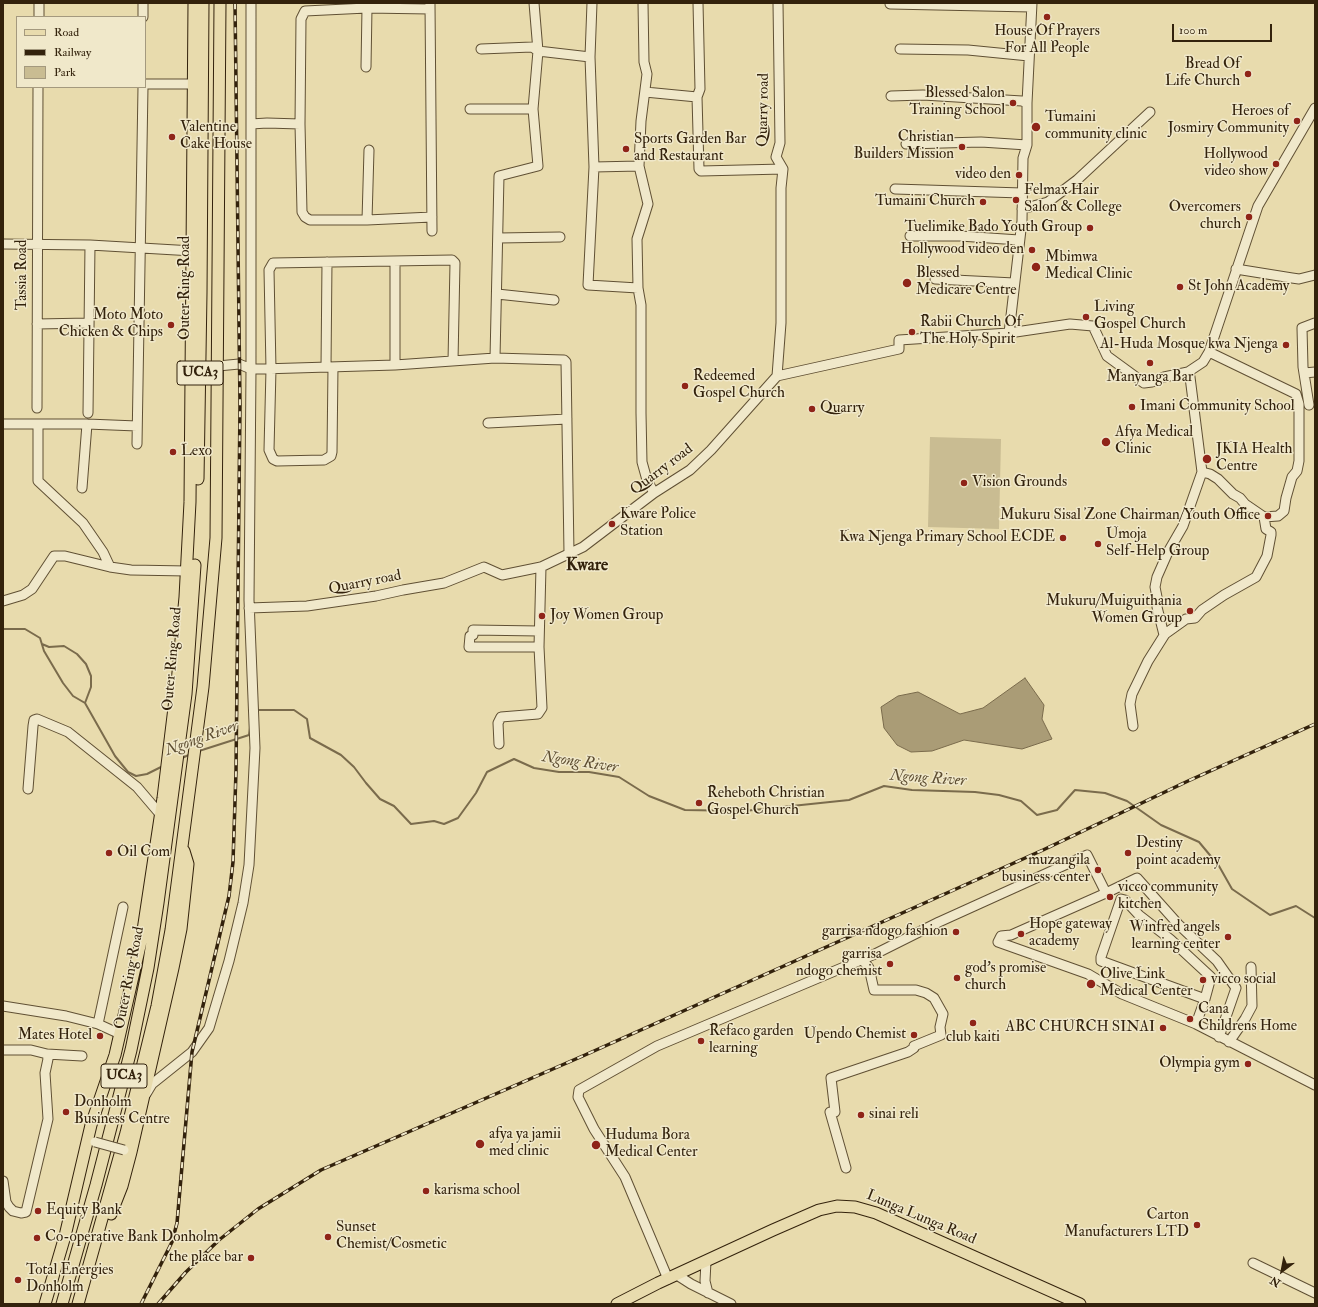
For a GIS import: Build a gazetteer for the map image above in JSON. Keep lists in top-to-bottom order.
{
  "streets": {
    "main road": ["Outer Ring Road", "UCA3", "Lunga Lunga Road"],
    "street": ["Quarry road", "Tassia Road"]
  },
  "crossings": [
    ["Outer Ring Road", "UCA3"]
  ],
  "districts": ["Kware"],
  "water": ["Ngong River"],
  "places": [
    "House Of Prayers For All People",
    "Bread Of Life Church",
    "Blessed Salon Training School",
    "Heroes of Josmiry Community",
    "Tumaini community clinic",
    "Valentine Cake House",
    "Christian Builders Mission",
    "Sports Garden Bar and Restaurant",
    "Hollywood video show",
    "video den",
    "Felmax Hair Salon & College",
    "Tumaini Church",
    "Overcomers church",
    "Tuelimike Bado Youth Group",
    "Hollywood video den",
    "Mbimwa Medical Clinic",
    "Blessed Medicare Centre",
    "St John Academy",
    "Living Gospel Church",
    "Moto Moto Chicken & Chips",
    "Rabii Church Of The Holy Spirit",
    "Al-Huda Mosque kwa Njenga",
    "Manyanga Bar",
    "Redeemed Gospel Church",
    "Imani Community School",
    "Quarry",
    "Afya Medical Clinic",
    "Lexo",
    "JKIA Health Centre",
    "Vision Grounds",
    "Mukuru Sisal Zone Chairman/Youth Office",
    "Kware Police Station",
    "Kwa Njenga Primary School ECDE",
    "Umoja Self-Help Group",
    "Mukuru/Muiguithania Women Group",
    "Joy Women Group",
    "Reheboth Christian Gospel Church",
    "Oil Com",
    "Destiny point academy",
    "muzangila business center",
    "vicco community kitchen",
    "garrisa ndogo fashion",
    "Hope gateway academy",
    "Winfred angels learning center",
    "garrisa ndogo chemist",
    "god's promise church",
    "vicco social",
    "Olive Link Medical Center",
    "Cana Childrens Home",
    "club kaiti",
    "ABC CHURCH SINAI",
    "Upendo Chemist",
    "Mates Hotel",
    "Refaco garden learning",
    "Olympia gym",
    "Donholm Business Centre",
    "sinai reli",
    "afya ya jamii med clinic",
    "Huduma Bora Medical Center",
    "karisma school",
    "Equity Bank",
    "Carton Manufacturers LTD",
    "Sunset Chemist/Cosmetic",
    "Co-operative Bank Donholm",
    "the place bar",
    "Total Energies Donholm"
  ],
  "legend": ["Road", "Railway", "Park"],
  "scale_bar": "100 m",
  "north": "bottom left"
}
